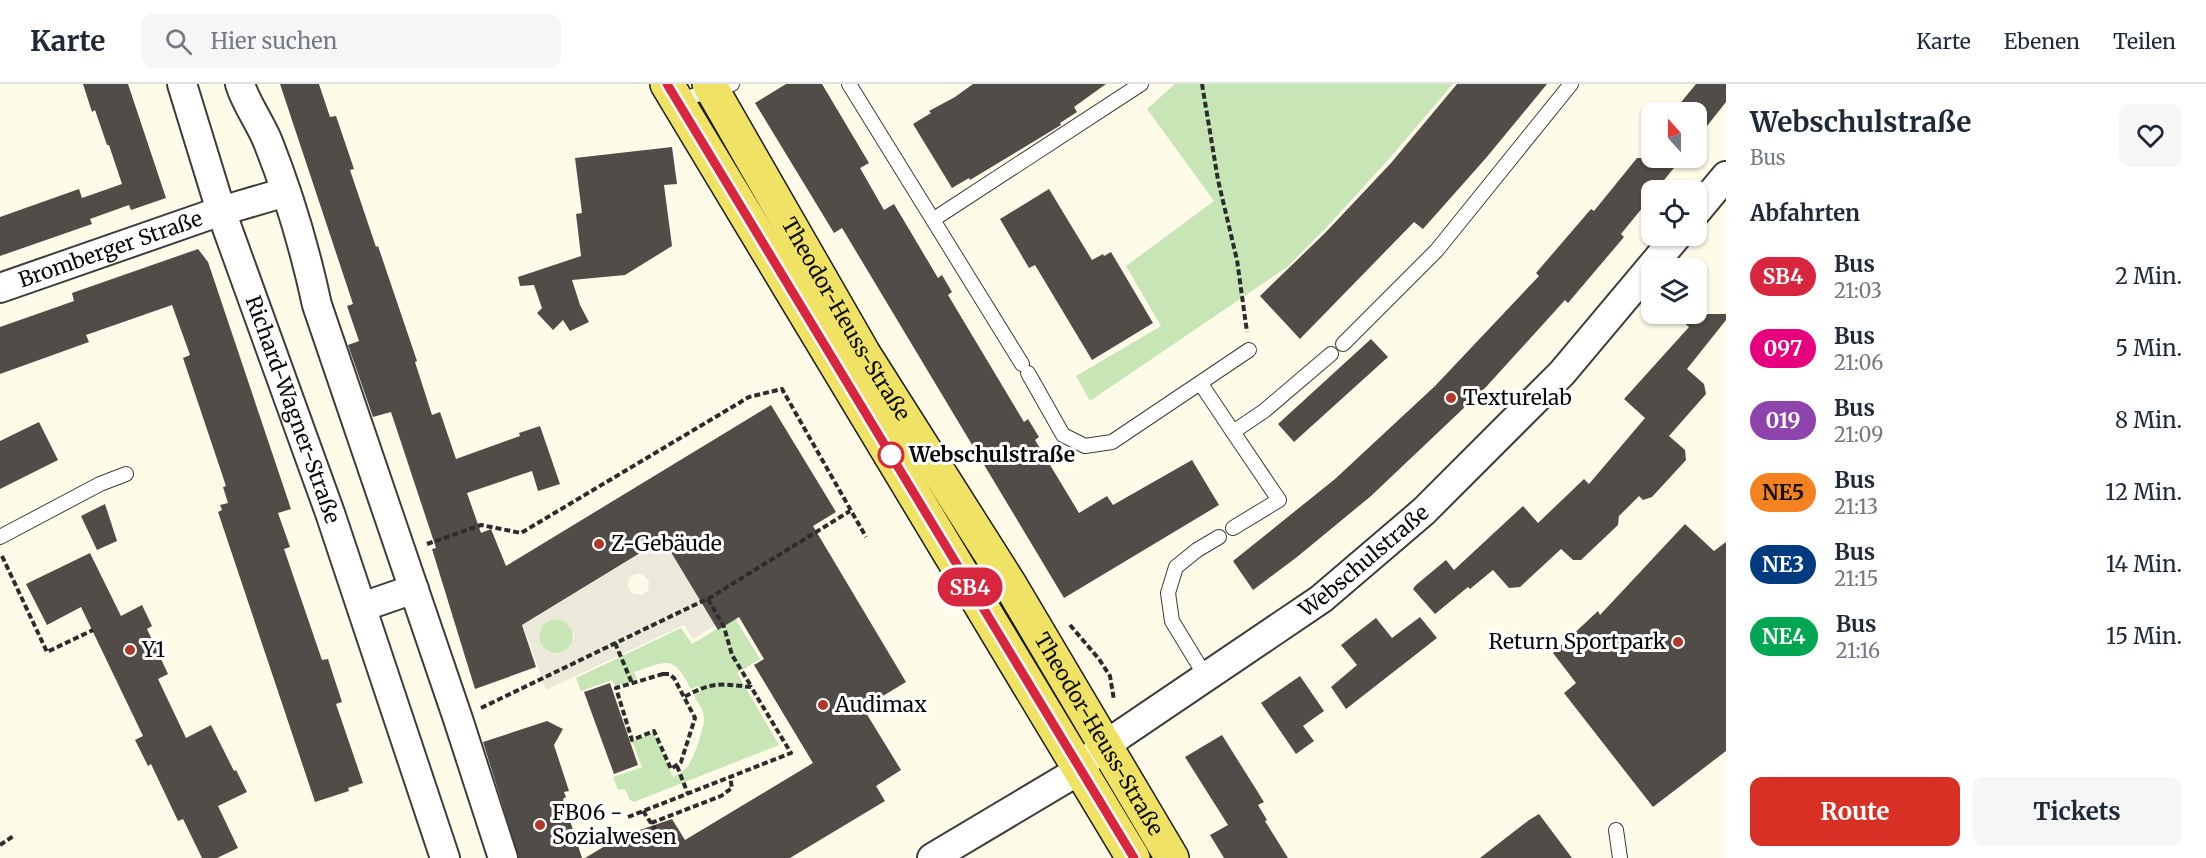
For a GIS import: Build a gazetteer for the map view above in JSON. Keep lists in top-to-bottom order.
{
  "streets": {
    "main road": ["Theodor-Heuss-Straße"],
    "street": ["Bromberger Straße", "Richard-Wagner-Straße", "Webschulstraße"]
  },
  "crossings": [
    ["Bromberger Straße", "Richard-Wagner-Straße"],
    ["Theodor-Heuss-Straße", "Webschulstraße"]
  ],
  "places": [
    "Texturelab",
    "Webschulstraße",
    "Z-Gebäude",
    "Return Sportpark",
    "Y1",
    "Audimax",
    "FB06 - Sozialwesen"
  ],
  "lines": ["bus line SB4"],
  "north": "top",
  "page": {
    "header": "Karte",
    "search": "Hier suchen",
    "nav": ["Karte", "Ebenen", "Teilen"],
    "on_map": "SB4",
    "heading": [
      ["Webschulstraße", "Bus"],
      "Abfahrten"
    ],
    "list": [
      {
        "mark": "SB4",
        "name": "Bus",
        "note": "21:03",
        "value": "2 Min."
      },
      {
        "mark": "097",
        "name": "Bus",
        "note": "21:06",
        "value": "5 Min."
      },
      {
        "mark": "019",
        "name": "Bus",
        "note": "21:09",
        "value": "8 Min."
      },
      {
        "mark": "NE5",
        "name": "Bus",
        "note": "21:13",
        "value": "12 Min."
      },
      {
        "mark": "NE3",
        "name": "Bus",
        "note": "21:15",
        "value": "14 Min."
      },
      {
        "mark": "NE4",
        "name": "Bus",
        "note": "21:16",
        "value": "15 Min."
      }
    ],
    "buttons": ["Route", "Tickets"]
  }
}
